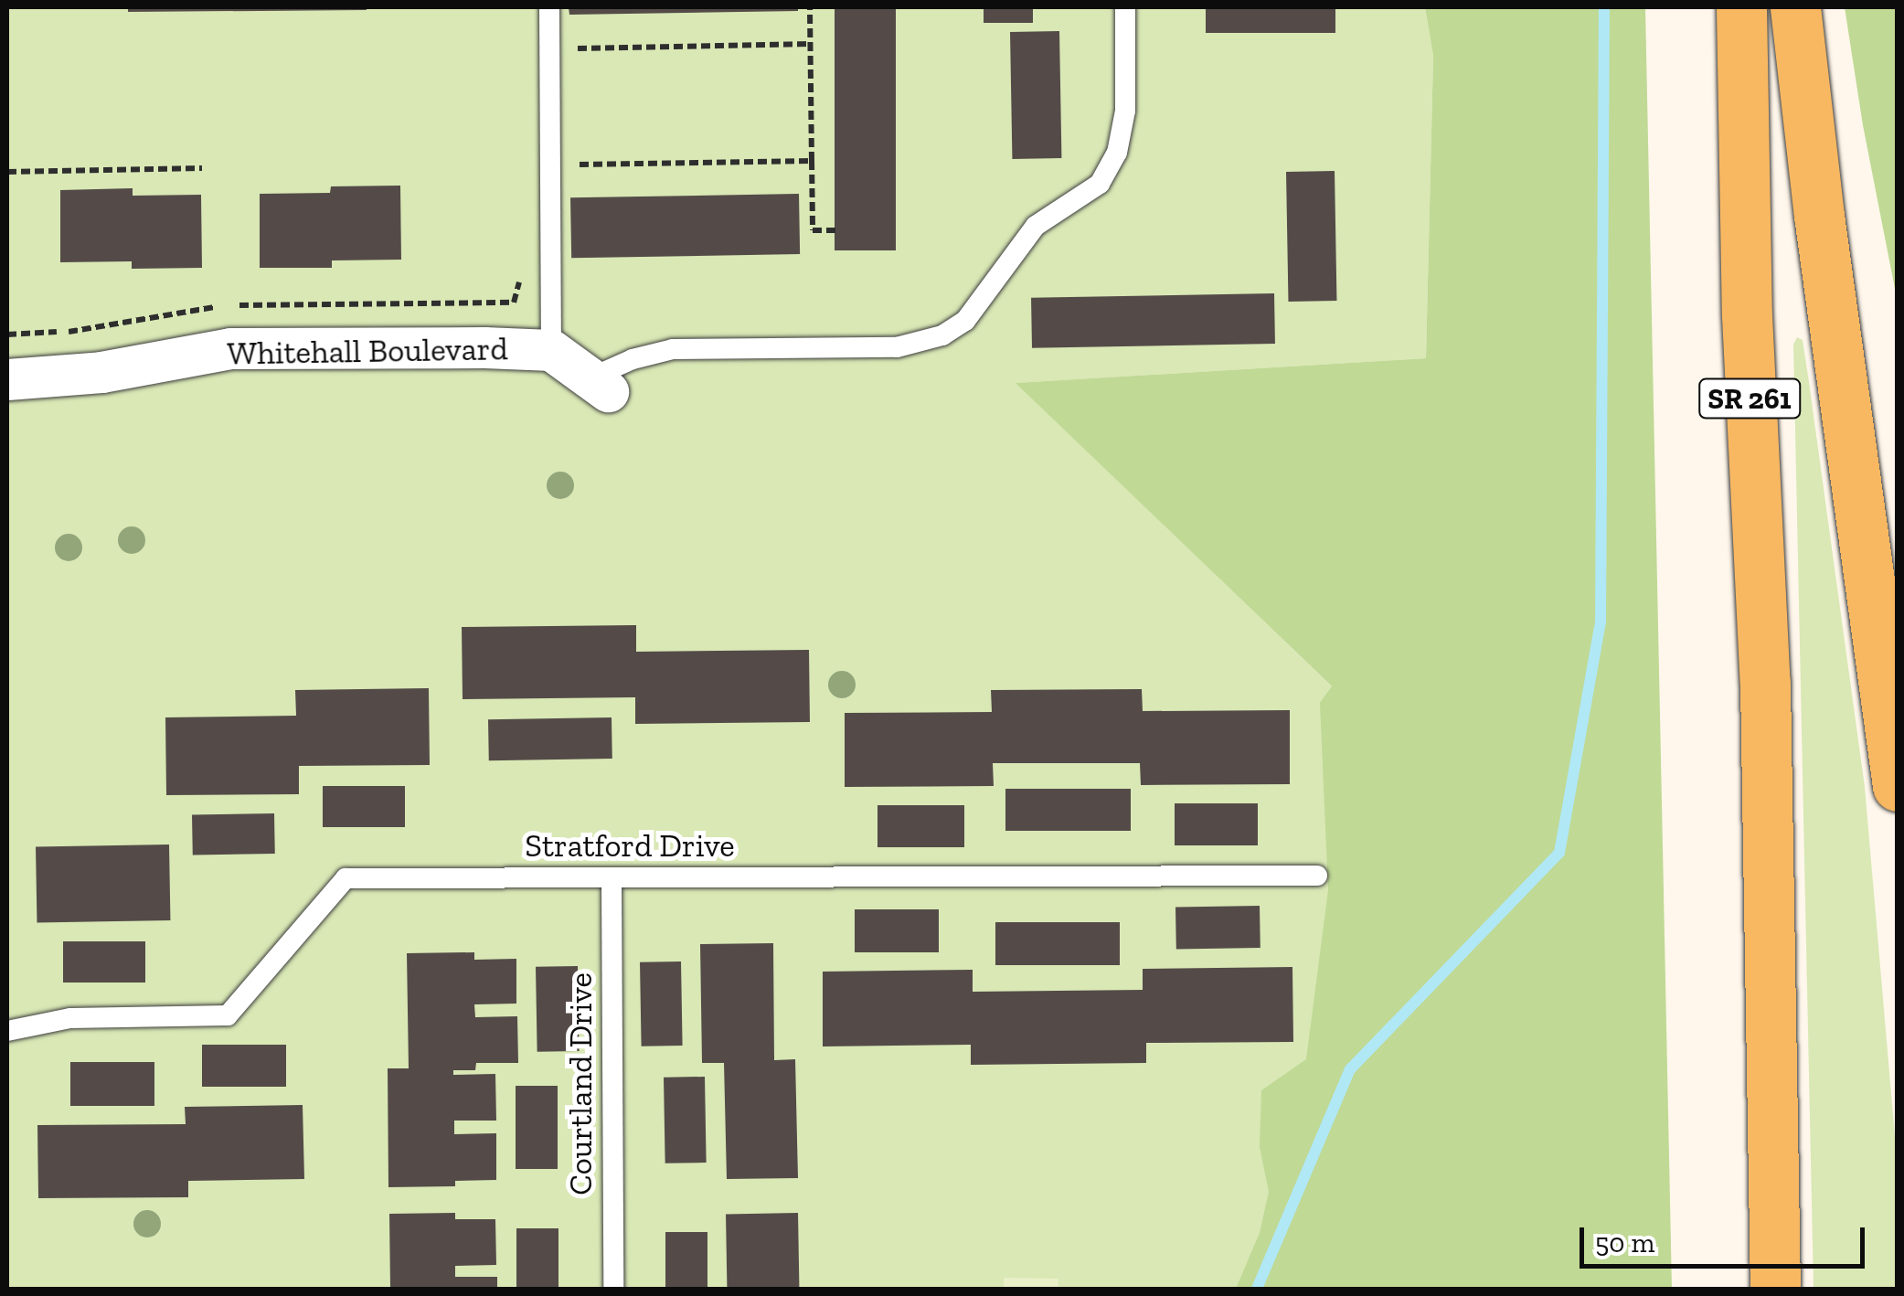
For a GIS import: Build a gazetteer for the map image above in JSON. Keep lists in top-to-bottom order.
{
  "streets": {
    "main road": ["SR 261"],
    "street": ["Whitehall Boulevard"],
    "lane": ["Stratford Drive", "Courtland Drive"]
  },
  "crossings": [
    ["Stratford Drive", "Courtland Drive"]
  ],
  "scale_bar": "50 m"
}
